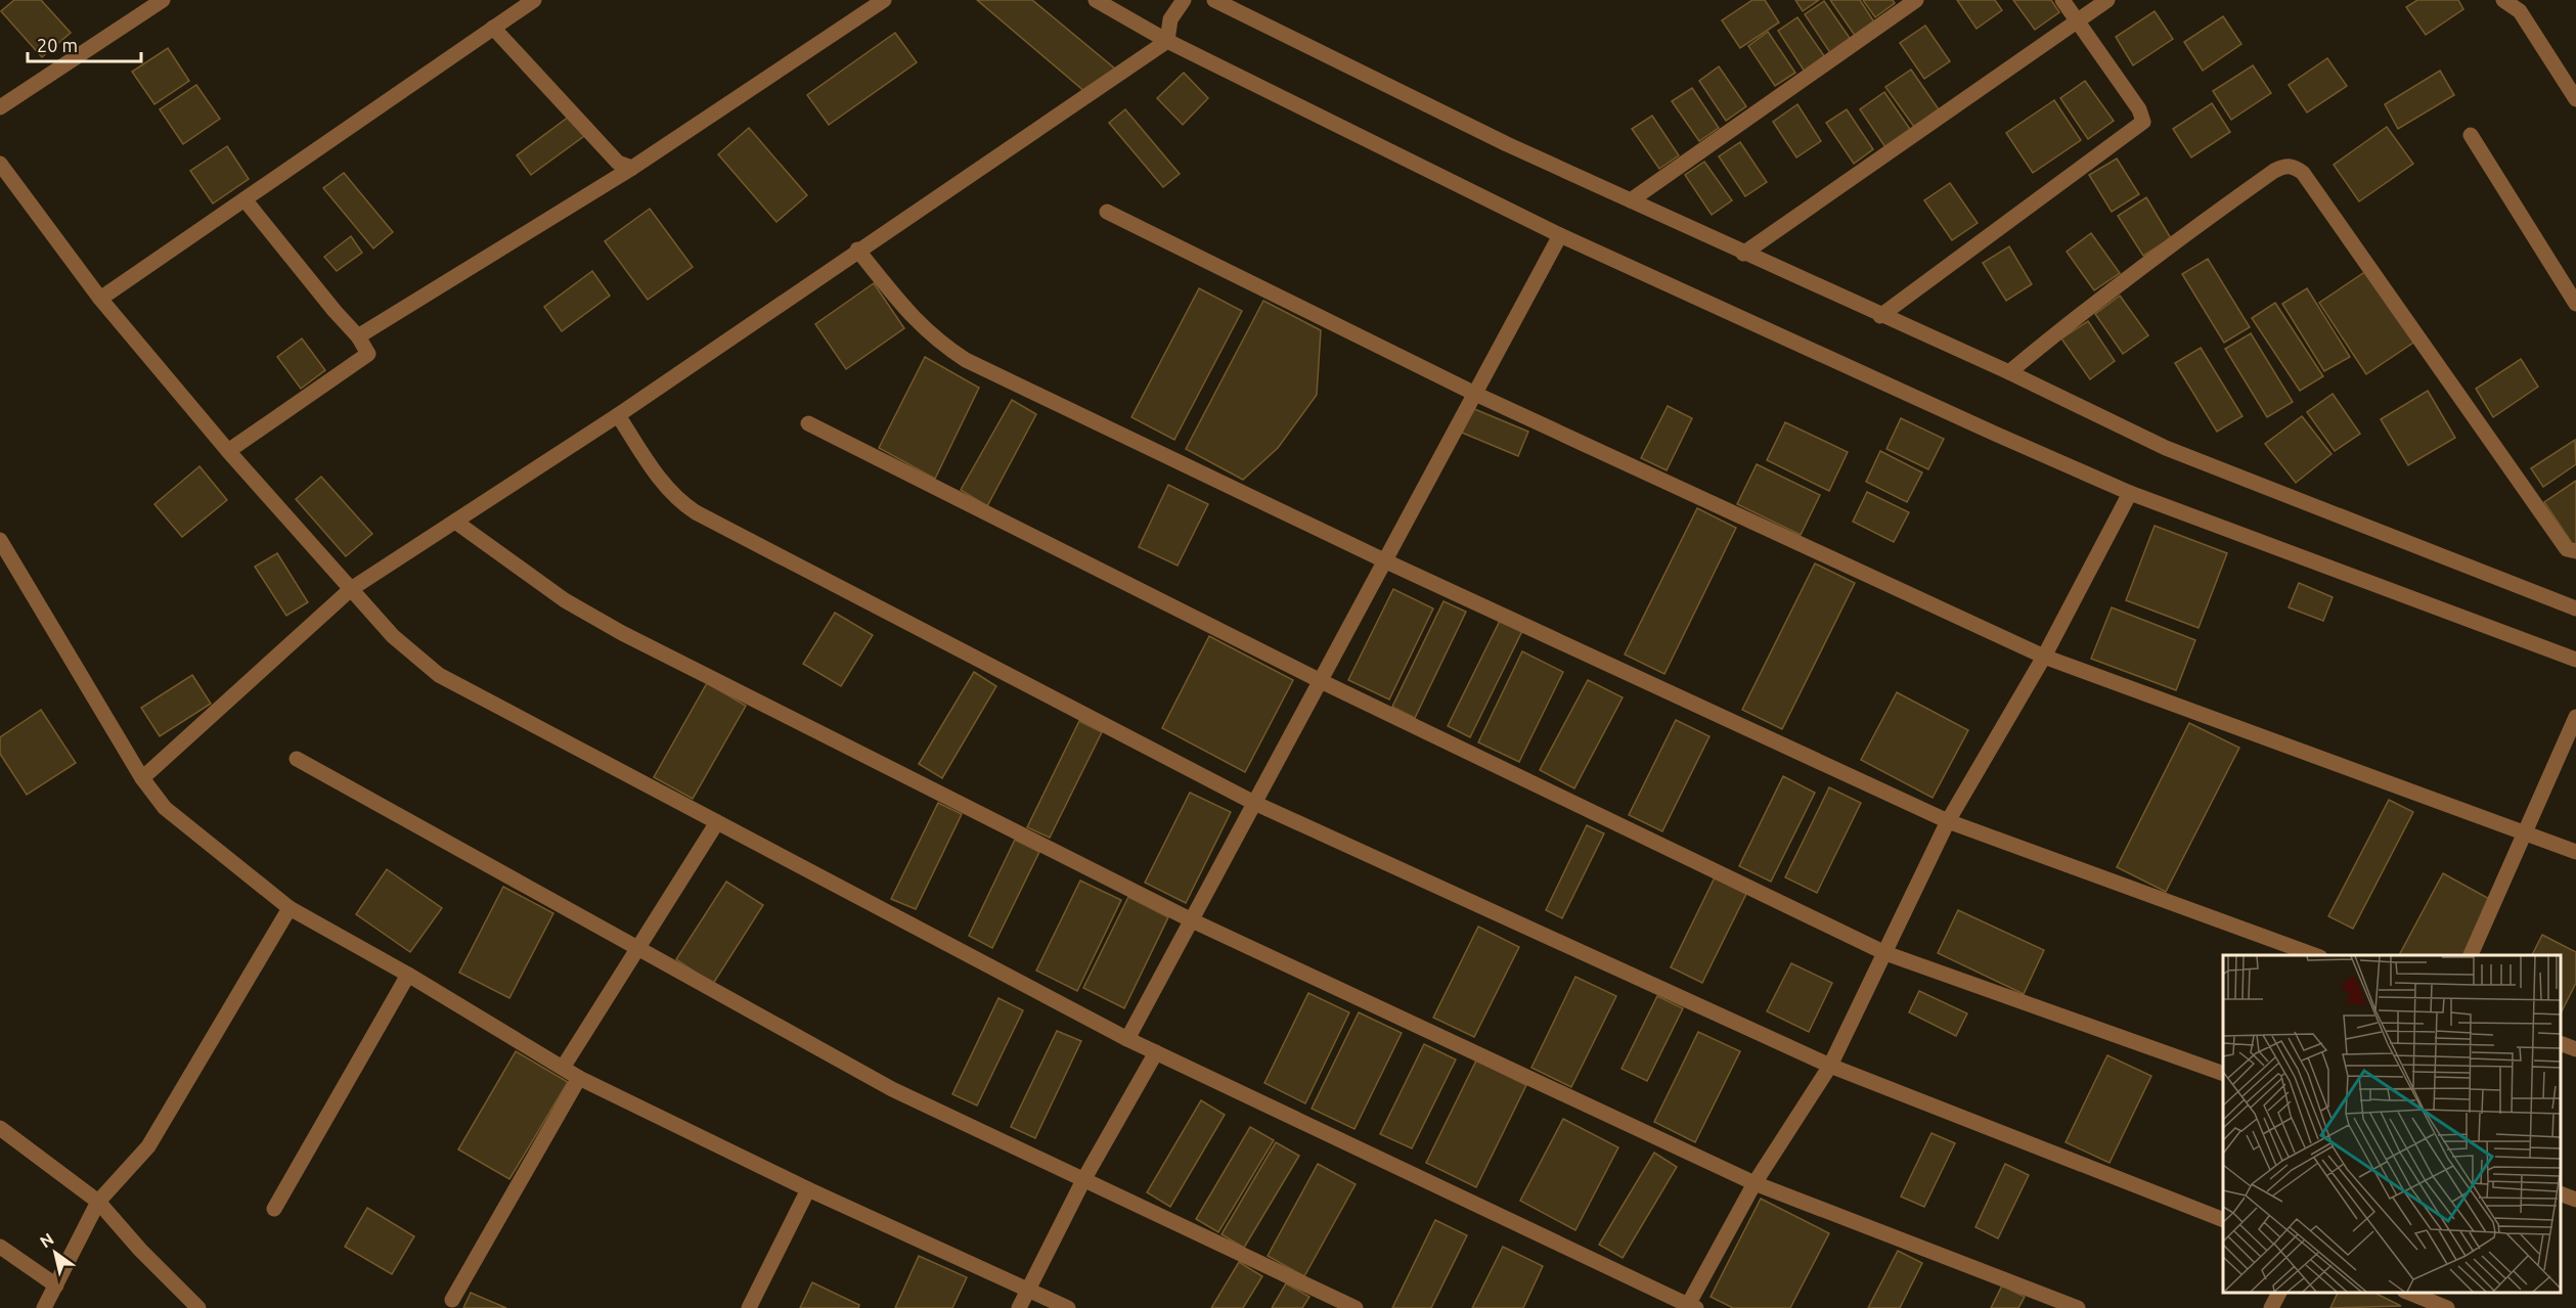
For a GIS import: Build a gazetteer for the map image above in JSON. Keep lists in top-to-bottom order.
{
  "scale_bar": "20 m",
  "north": "top left"
}
